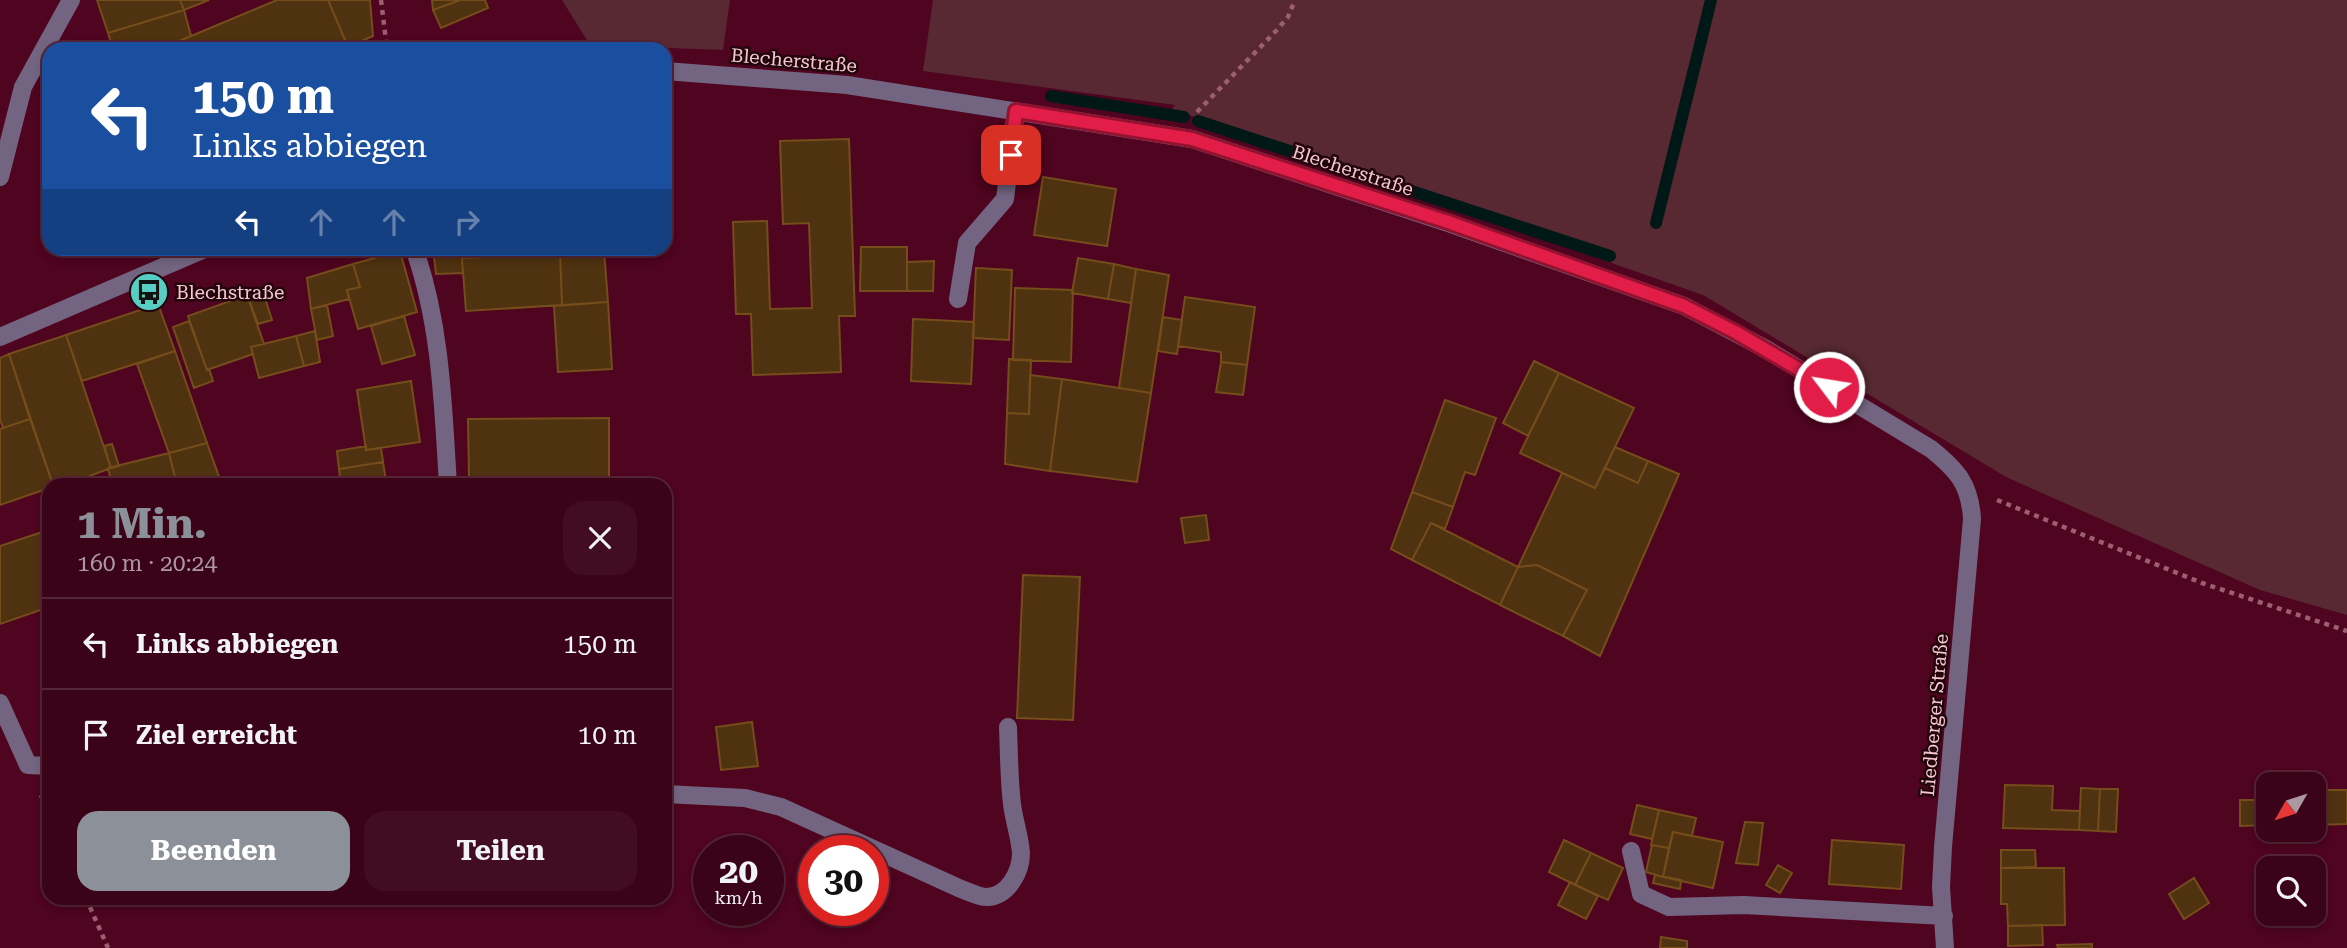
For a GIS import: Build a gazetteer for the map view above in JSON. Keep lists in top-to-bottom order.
{
  "streets": {
    "street": ["Blecherstraße", "Liedberger Straße"]
  },
  "crossings": [
    ["Blecherstraße", "Liedberger Straße"]
  ],
  "places": {
    "bus stop": ["Blechstraße"]
  },
  "north": "bottom left",
  "page": {
    "turn": ["150 m", "Links abbiegen"],
    "heading": ["1 Min.", "160 m · 20:24"],
    "list": [
      {
        "name": "Links abbiegen",
        "value": "150 m"
      },
      {
        "name": "Ziel erreicht",
        "value": "10 m"
      }
    ],
    "buttons": ["Beenden", "Teilen"],
    "speed": "20 km/h",
    "limit": "30"
  }
}
